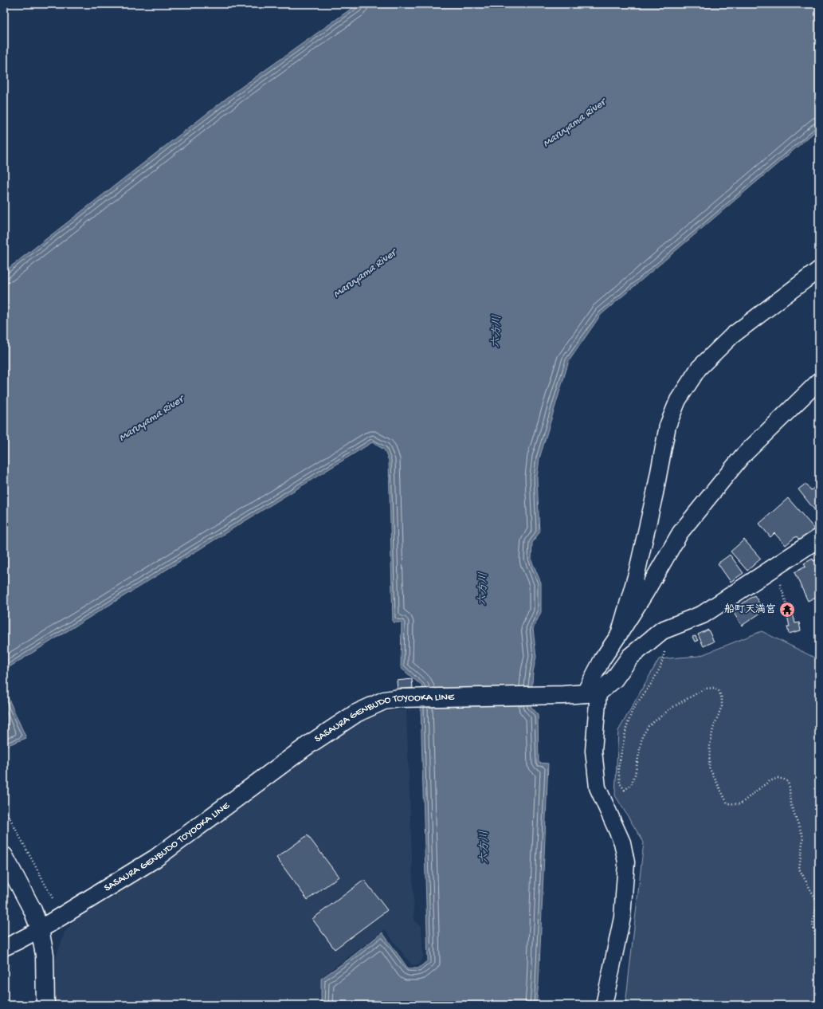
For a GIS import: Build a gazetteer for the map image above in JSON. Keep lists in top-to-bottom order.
{
  "streets": {
    "main road": ["SASAURA GENBUDO TOYOOKA LINE"]
  },
  "water": ["Maruyama River", "六方川"],
  "places": {
    "temple": ["船町天満宮"]
  }
}
